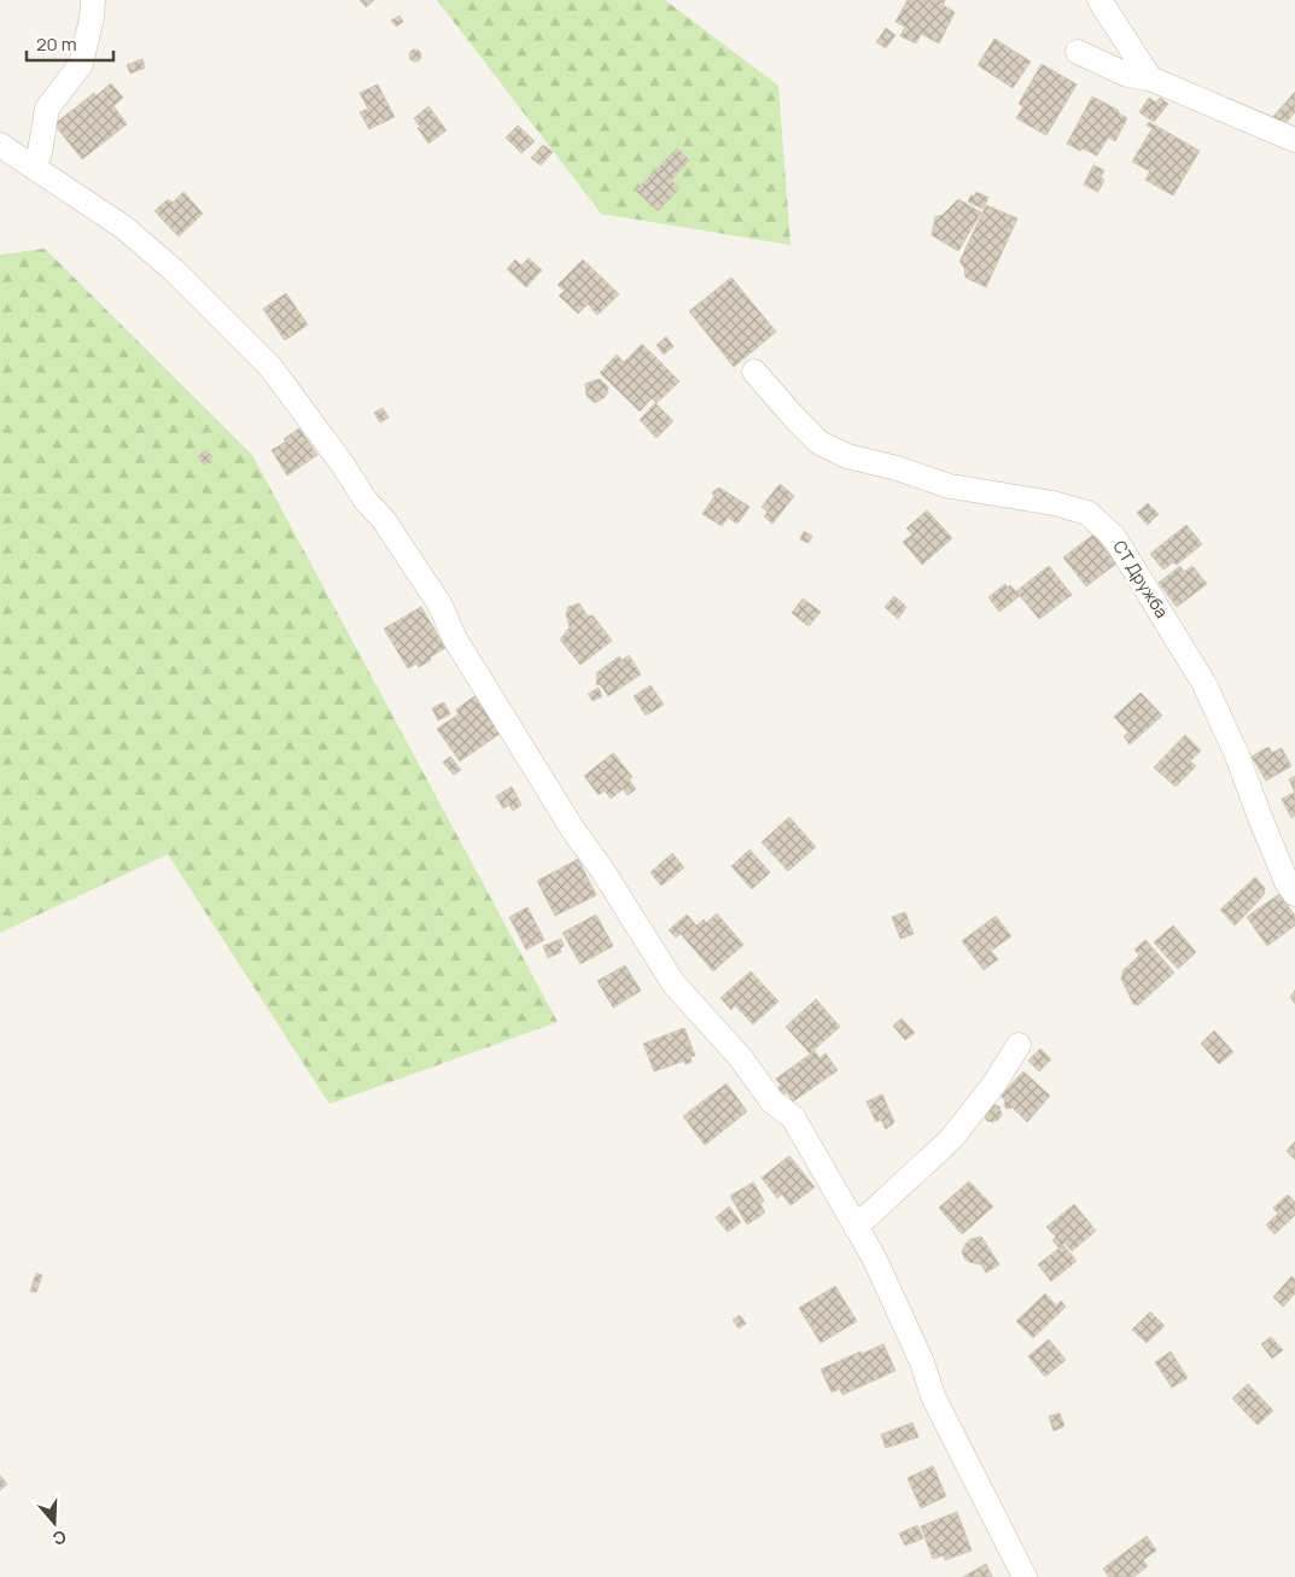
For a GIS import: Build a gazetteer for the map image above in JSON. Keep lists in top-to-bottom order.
{
  "streets": {
    "street": ["СТ Дружба"]
  },
  "scale_bar": "20 m",
  "north": "bottom"
}
